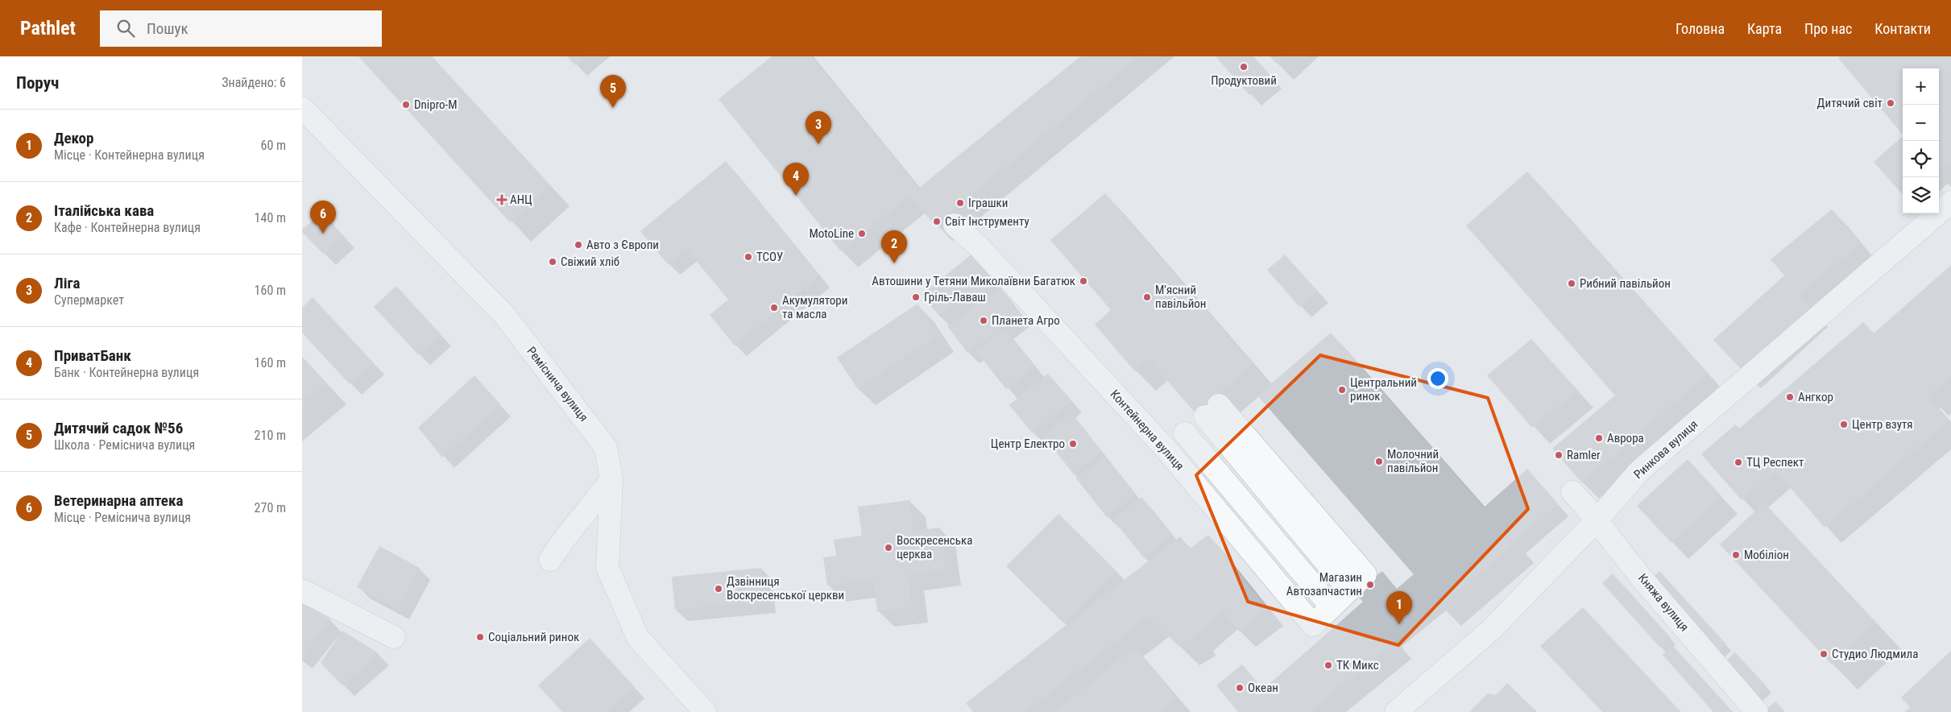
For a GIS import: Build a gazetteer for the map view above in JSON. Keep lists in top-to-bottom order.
{
  "streets": {
    "street": [
      "Реміснича вулиця",
      "Контейнерна вулиця",
      "Ринкова вулиця",
      "Княжа вулиця"
    ]
  },
  "crossings": [
    ["Ринкова вулиця", "Княжа вулиця"]
  ],
  "places": {
    "other": [
      "Продуктовий",
      "Дитячий світ",
      "Dnipro-M",
      "Іграшки",
      "Світ Інструменту",
      "MotoLine",
      "Авто з Європи",
      "ТСОУ",
      "Свіжий хліб",
      "Автошини у Тетяни Миколаївни Багатюк",
      "Рибний павільйон",
      "Гріль-Лаваш",
      "М'ясний павільйон",
      "Акумулятори та масла",
      "Планета Агро",
      "Центральний ринок",
      "Ангкор",
      "Центр взутя",
      "Аврора",
      "Центр Електро",
      "Ramler",
      "Молочний павільйон",
      "ТЦ Респект",
      "Воскресенська церква",
      "Мобіліон",
      "Магазин Автозапчастин",
      "Дзвінниця Воскресенської церкви",
      "Соціальний ринок",
      "Студио Людмила",
      "ТК Микс",
      "Океан"
    ],
    "health": ["АНЦ"]
  },
  "page": {
    "header": "Pathlet",
    "search": "Пошук",
    "nav": [
      "Головна",
      "Карта",
      "Про нас",
      "Контакти"
    ],
    "heading": ["Поруч", "Знайдено: 6"],
    "map_buttons": ["+", "−"],
    "pins": [
      "5",
      "3",
      "4",
      "6",
      "2",
      "1"
    ],
    "list": [
      {
        "mark": "1",
        "name": "Декор",
        "note": "Місце · Контейнерна вулиця",
        "value": "60 m"
      },
      {
        "mark": "2",
        "name": "Італійська кава",
        "note": "Кафе · Контейнерна вулиця",
        "value": "140 m"
      },
      {
        "mark": "3",
        "name": "Ліга",
        "note": "Супермаркет",
        "value": "160 m"
      },
      {
        "mark": "4",
        "name": "ПриватБанк",
        "note": "Банк · Контейнерна вулиця",
        "value": "160 m"
      },
      {
        "mark": "5",
        "name": "Дитячий садок №56",
        "note": "Школа · Реміснича вулиця",
        "value": "210 m"
      },
      {
        "mark": "6",
        "name": "Ветеринарна аптека",
        "note": "Місце · Реміснича вулиця",
        "value": "270 m"
      }
    ]
  }
}
